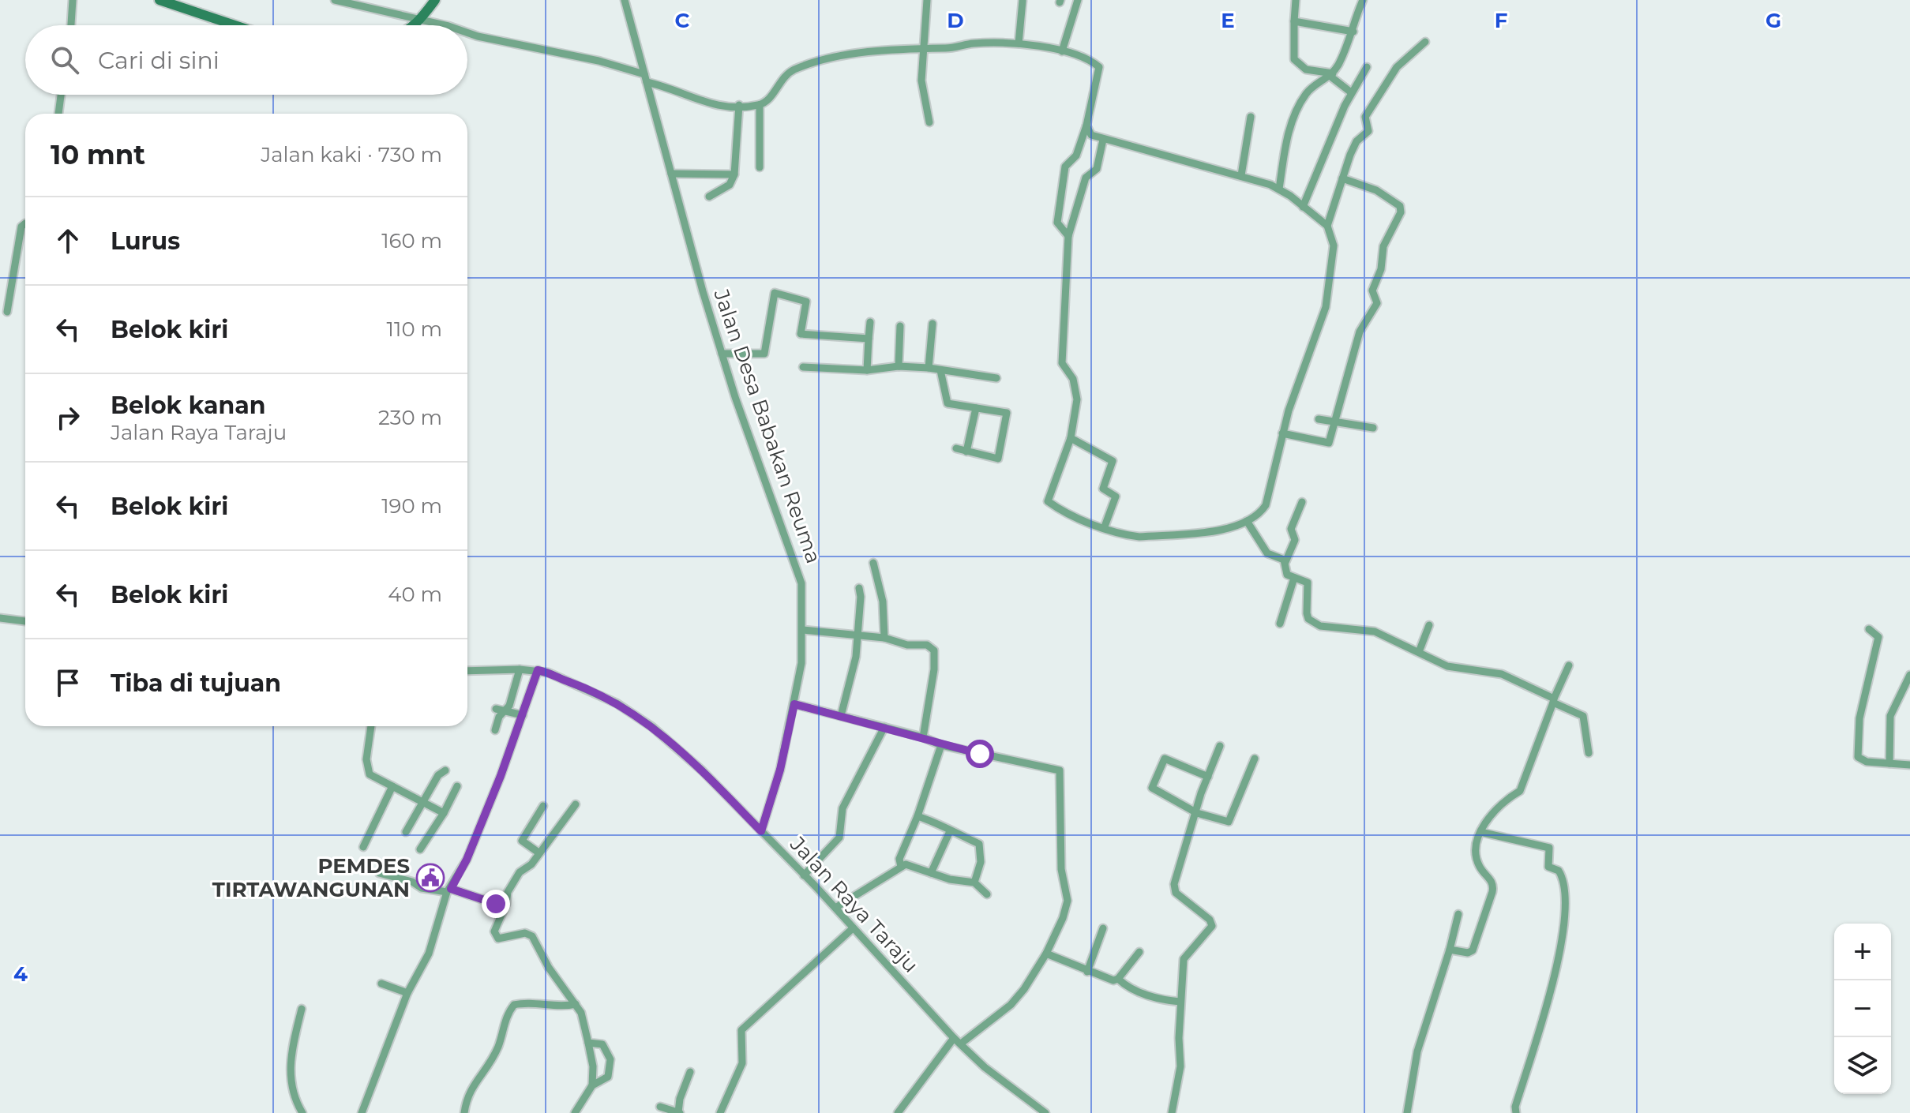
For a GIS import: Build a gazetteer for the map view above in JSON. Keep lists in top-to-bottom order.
{
  "streets": {
    "street": ["Jalan Desa Babakan Reuma", "Jalan Raya Taraju"]
  },
  "crossings": [
    ["Jalan Desa Babakan Reuma", "Jalan Raya Taraju"]
  ],
  "places": {
    "public building": ["PEMDES TIRTAWANGUNAN"]
  },
  "page": {
    "search": "Cari di sini",
    "heading": ["10 mnt", "Jalan kaki · 730 m"],
    "list": [
      ["Lurus", "160 m"],
      ["Belok kiri", "110 m"],
      ["Belok kanan", "Jalan Raya Taraju", "230 m"],
      ["Belok kiri", "190 m"],
      ["Belok kiri", "40 m"],
      "Tiba di tujuan"
    ],
    "map_buttons": ["+", "−"]
  },
  "grid": {
    "columns": [
      "C",
      "D",
      "E",
      "F",
      "G"
    ],
    "rows": ["4"]
  }
}
